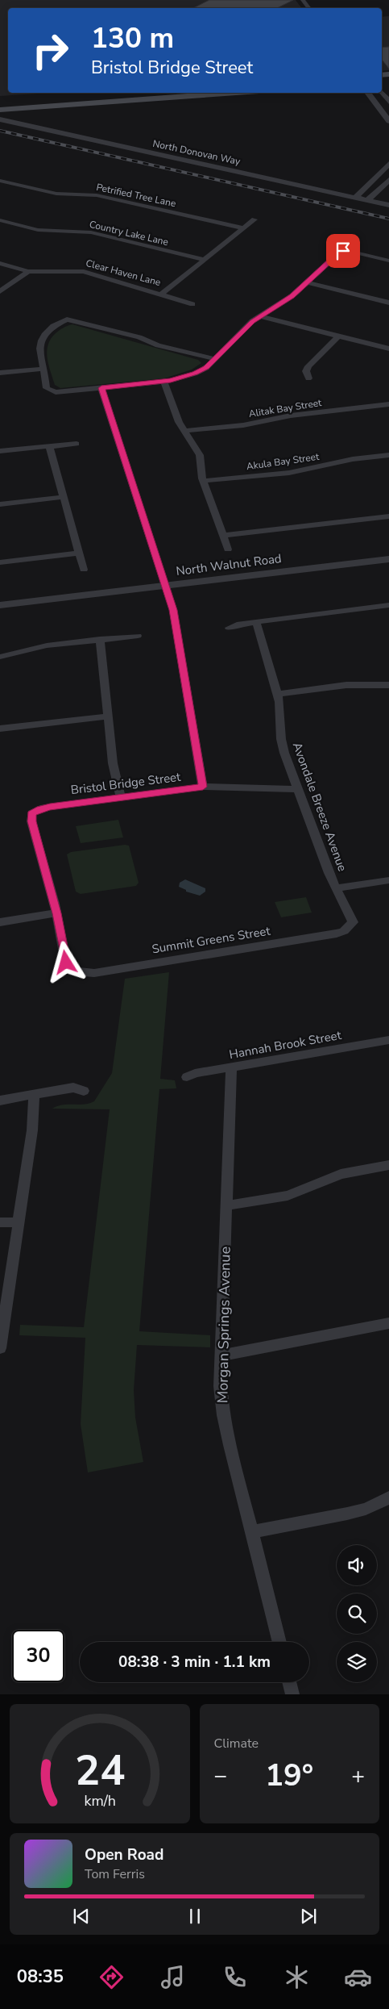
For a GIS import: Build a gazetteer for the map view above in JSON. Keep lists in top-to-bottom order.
{
  "streets": {
    "street": [
      "North Donovan Way",
      "Petrified Tree Lane",
      "Country Lake Lane",
      "Clear Haven Lane",
      "Alitak Bay Street",
      "Akula Bay Street",
      "North Walnut Road",
      "Bristol Bridge Street",
      "Avondale Breeze Avenue",
      "Summit Greens Street",
      "Hannah Brook Street",
      "Morgan Springs Avenue"
    ]
  },
  "crossings": [
    ["Bristol Bridge Street", "Avondale Breeze Avenue"],
    ["Bristol Bridge Street", "Summit Greens Street"],
    ["Avondale Breeze Avenue", "Summit Greens Street"],
    ["Hannah Brook Street", "Morgan Springs Avenue"]
  ],
  "page": {
    "turn": ["130 m", "Bristol Bridge Street"],
    "limit": "30",
    "trip": "08:38 · 3 min · 1.1 km",
    "tile": "Climate",
    "heat": ["−", "19°", "+"],
    "song": ["Open Road", "Tom Ferris"],
    "tabs": "08:35",
    "gauge": ["24", "km/h"]
  }
}
